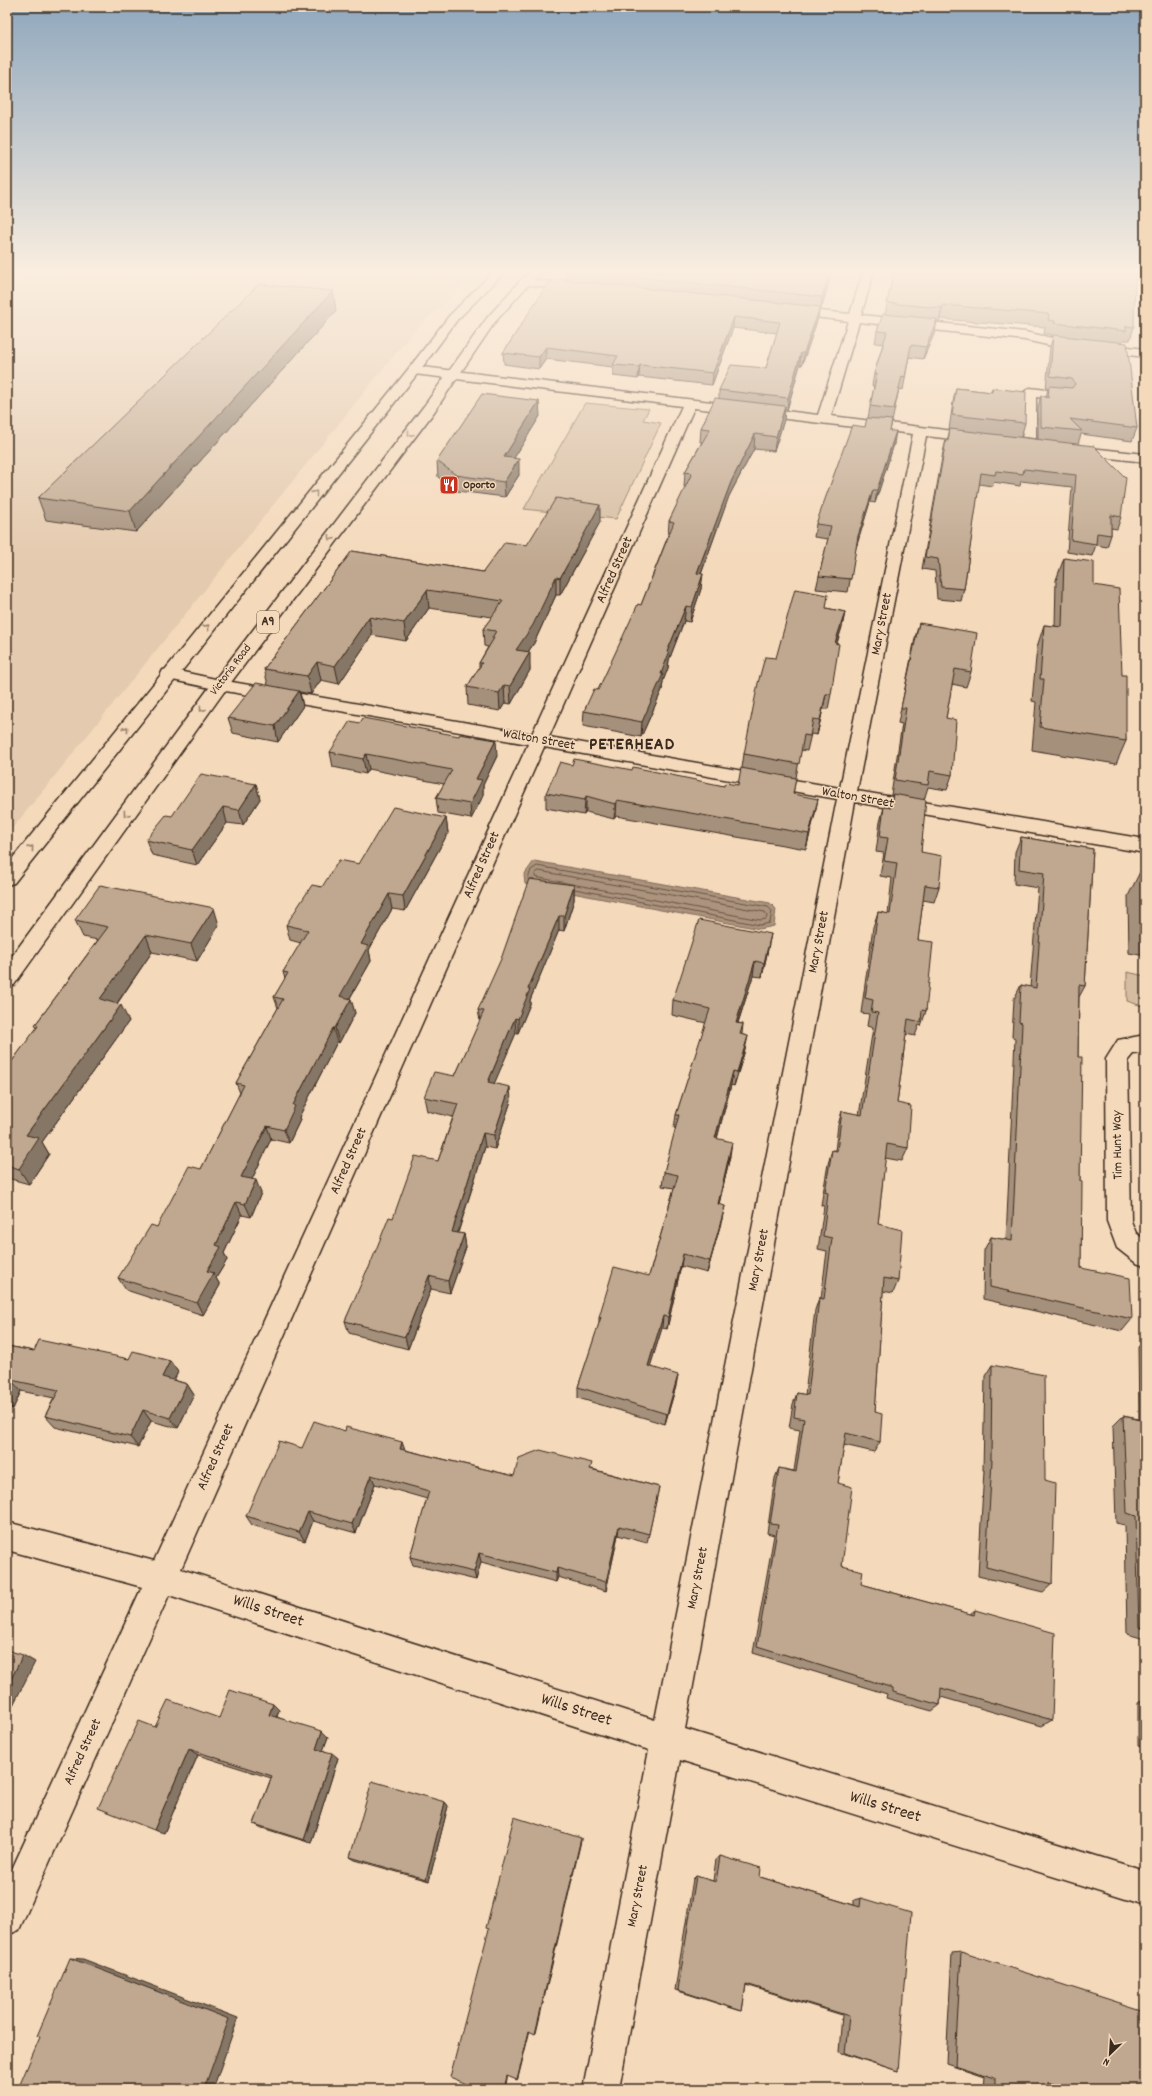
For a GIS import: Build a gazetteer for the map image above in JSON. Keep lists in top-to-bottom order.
{
  "streets": {
    "main road": [
      "Alfred Street",
      "A9",
      "Mary Street",
      "Victoria Road",
      "Walton Street",
      "Tim Hunt Way",
      "Wills Street"
    ]
  },
  "crossings": [
    ["Alfred Street", "Walton Street"],
    ["Alfred Street", "Wills Street"],
    ["Mary Street", "Walton Street"],
    ["Mary Street", "Wills Street"],
    ["Victoria Road", "Walton Street"]
  ],
  "districts": ["PETERHEAD"],
  "places": {
    "restaurant": ["Oporto"]
  },
  "north": "bottom left"
}
